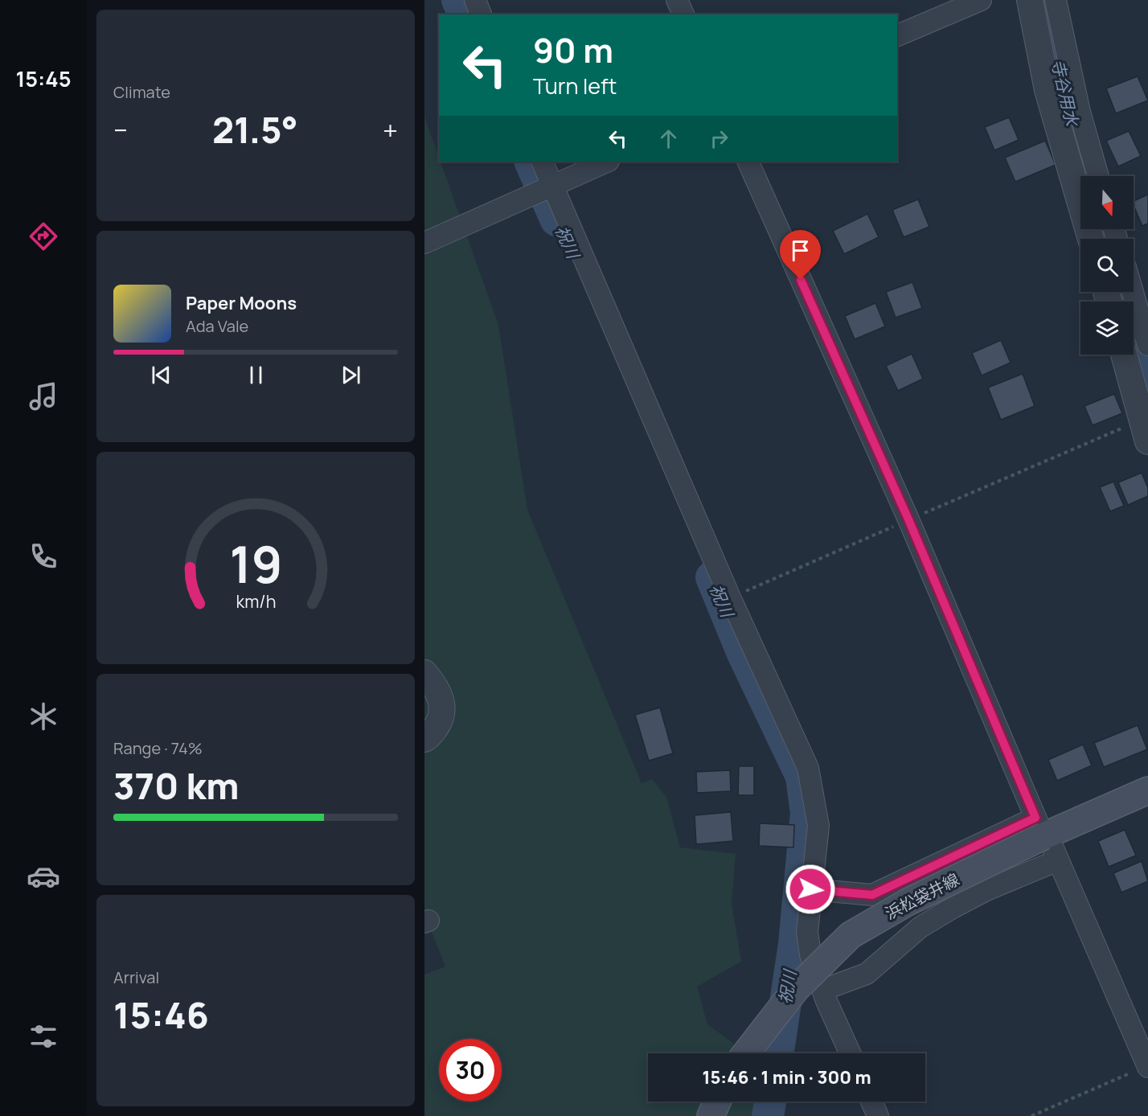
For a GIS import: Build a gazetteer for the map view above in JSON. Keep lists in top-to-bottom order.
{
  "streets": {
    "main road": ["浜松袋井線"]
  },
  "water": ["寺谷用水", "祝川"],
  "north": "bottom",
  "page": {
    "tabs": "15:45",
    "tile": [
      "Climate",
      ["Range · 74%", "370 km"],
      ["Arrival", "15:46"]
    ],
    "turn": ["90 m", "Turn left"],
    "heat": ["−", "21.5°", "+"],
    "song": ["Paper Moons", "Ada Vale"],
    "limit": "30",
    "trip": "15:46 · 1 min · 300 m",
    "gauge": ["19", "km/h"]
  }
}
